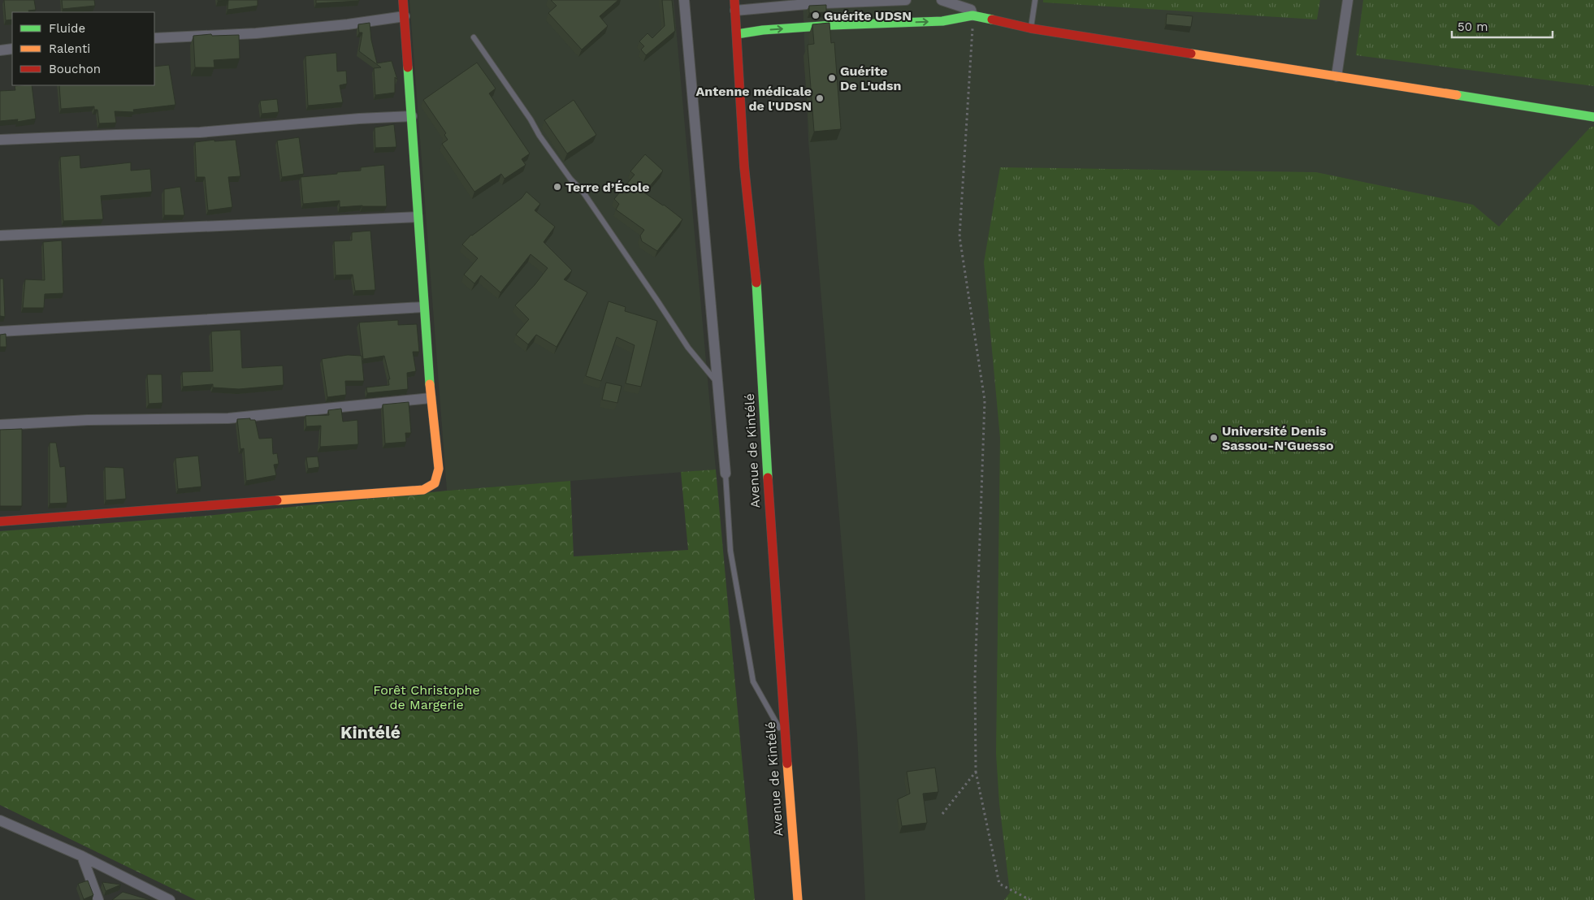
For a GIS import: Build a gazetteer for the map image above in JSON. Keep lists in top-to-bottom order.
{
  "streets": {
    "street": ["Avenue de Kintélé"]
  },
  "districts": ["Kintélé"],
  "parks": ["Forêt Christophe de Margerie"],
  "places": [
    "Guérite UDSN",
    "Guérite De L'udsn",
    "Antenne médicale de l'UDSN",
    "Terre d’École",
    "Université Denis Sassou-N'Guesso"
  ],
  "legend": ["Fluide", "Ralenti", "Bouchon"],
  "scale_bar": "50 m"
}
